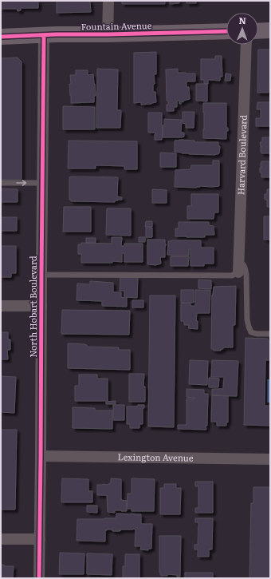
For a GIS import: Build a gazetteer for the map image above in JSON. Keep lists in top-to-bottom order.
{
  "streets": {
    "street": [
      "Fountain Avenue",
      "Harvard Boulevard",
      "North Hobart Boulevard",
      "Lexington Avenue"
    ]
  },
  "crossings": [
    ["Fountain Avenue", "North Hobart Boulevard"],
    ["North Hobart Boulevard", "Lexington Avenue"]
  ],
  "north": "top"
}
